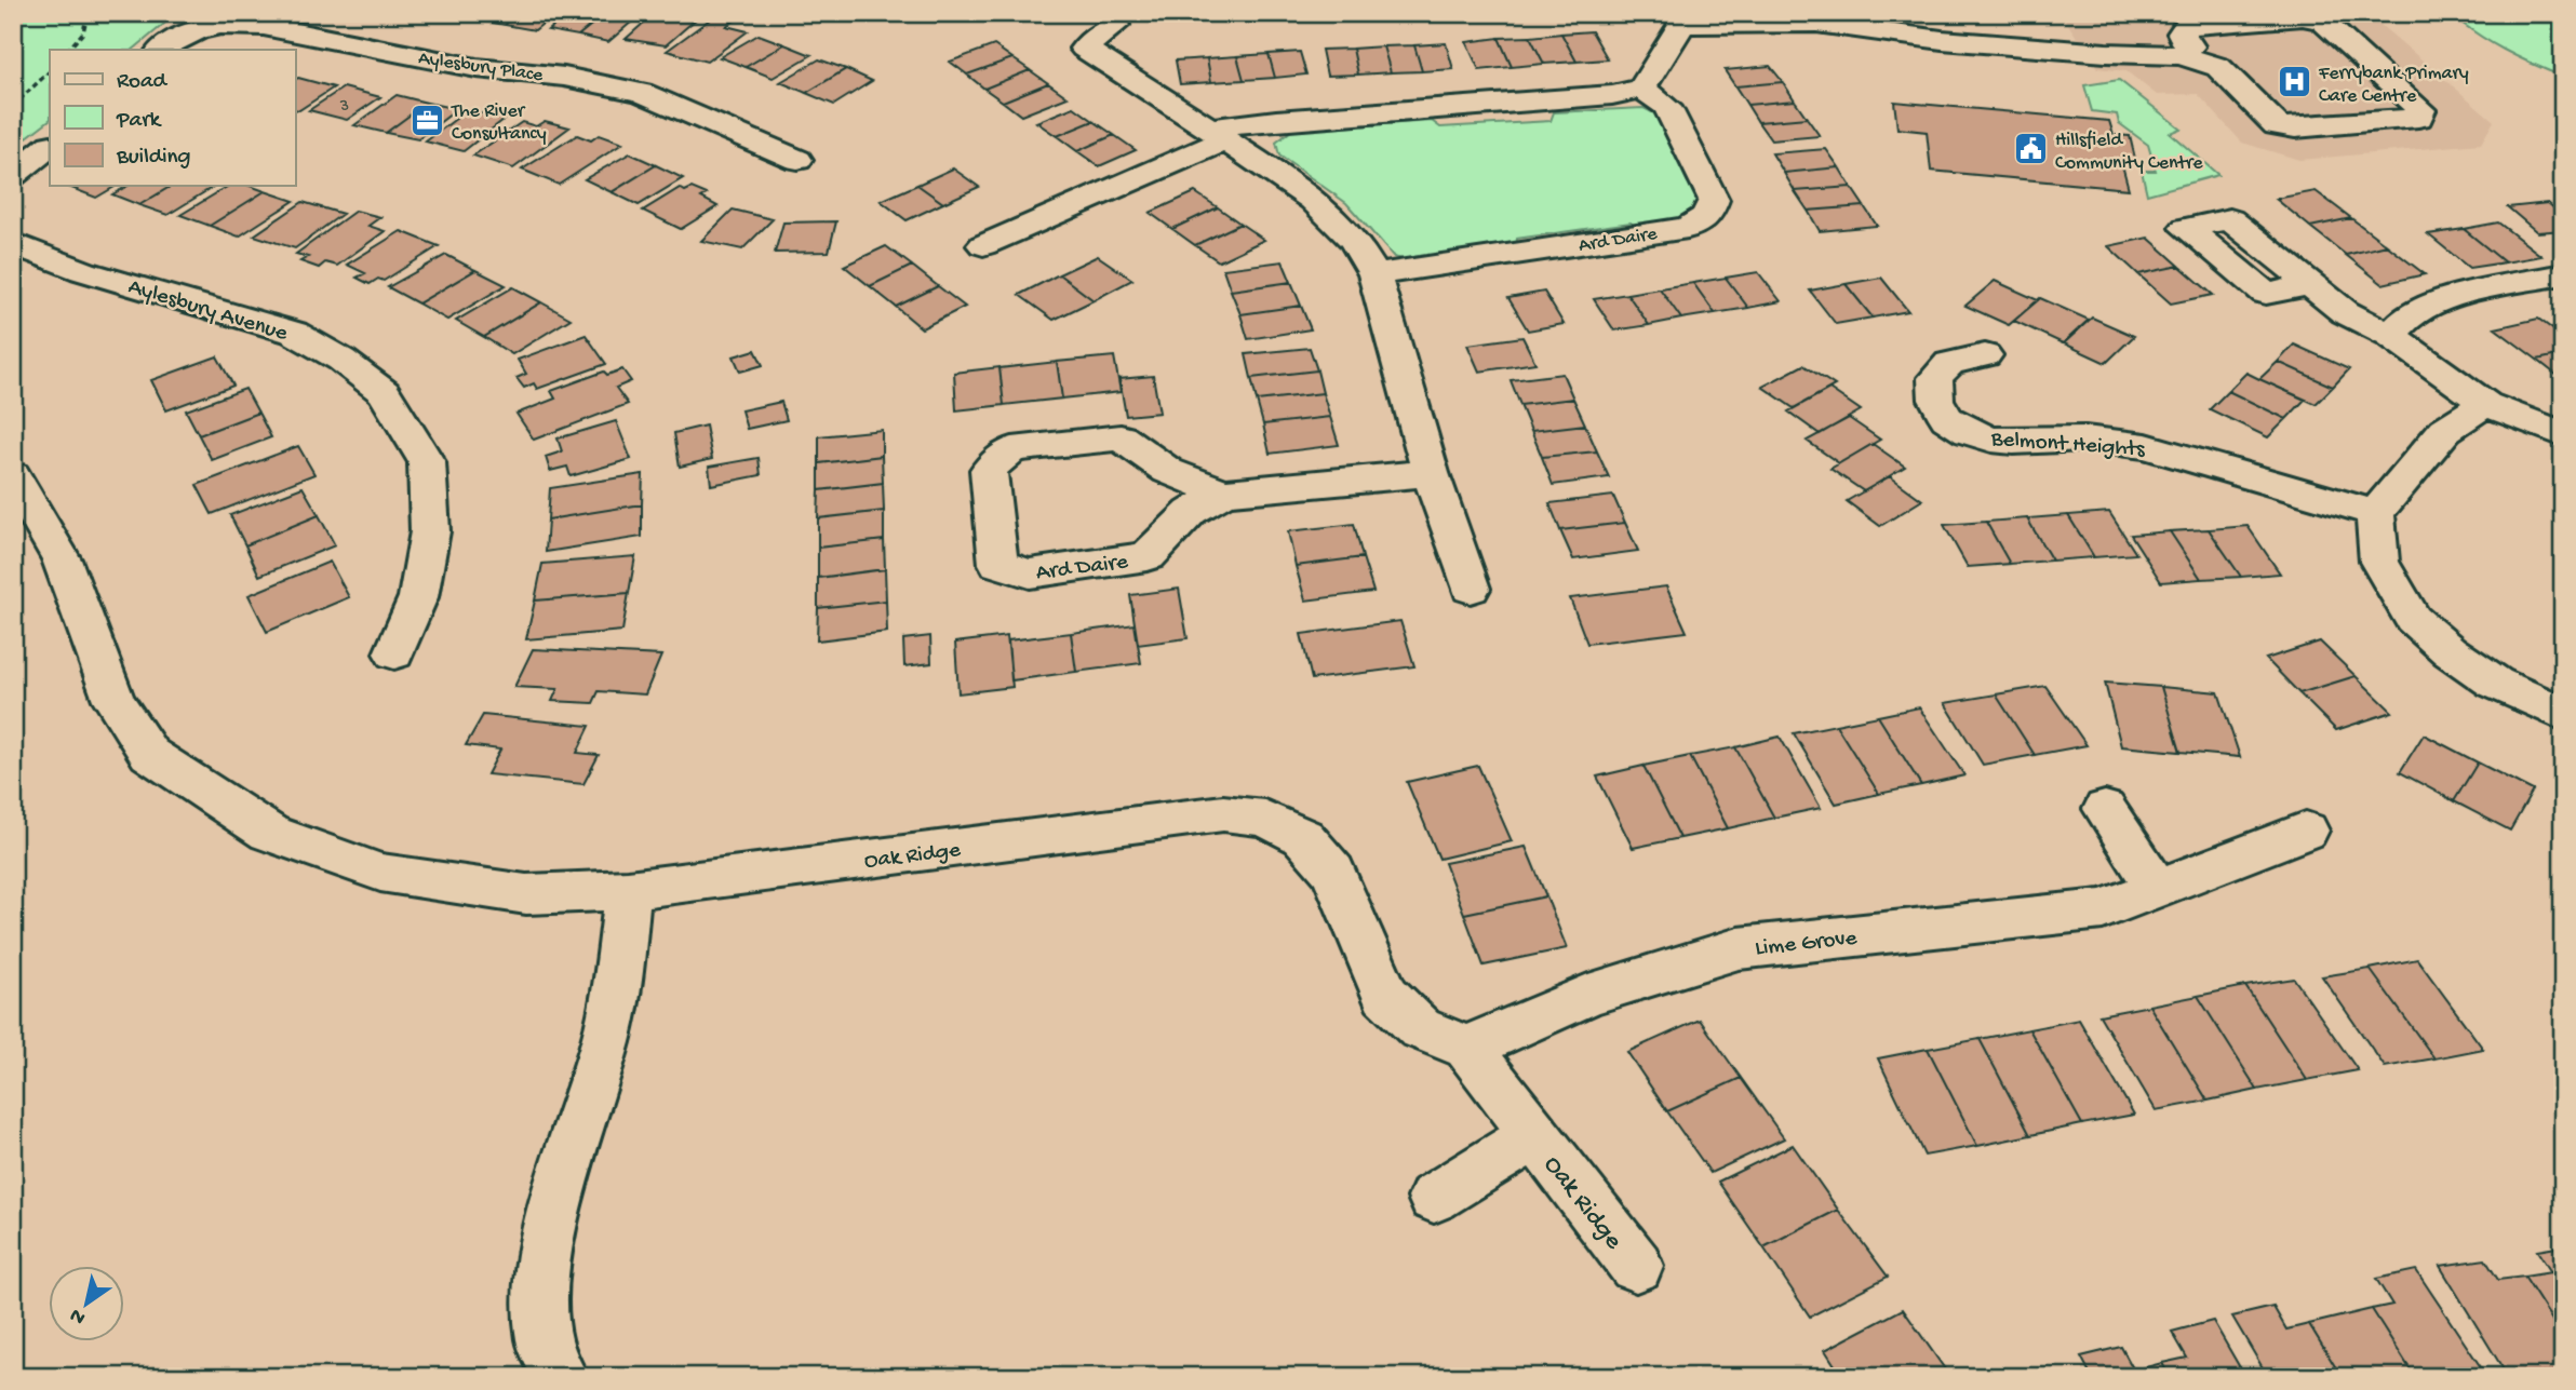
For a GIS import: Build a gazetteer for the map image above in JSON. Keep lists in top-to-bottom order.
{
  "streets": {
    "street": [
      "Aylesbury Place",
      "Ard Daire",
      "Aylesbury Avenue",
      "Belmont Heights",
      "Oak Ridge",
      "Lime Grove"
    ]
  },
  "crossings": [
    ["Oak Ridge", "Lime Grove"]
  ],
  "places": {
    "hospital": ["Ferrybank Primary Care Centre"],
    "office": ["The River Consultancy"],
    "public building": ["Hillsfield Community Centre"]
  },
  "house_numbers": ["3"],
  "legend": ["Road", "Park", "Building"],
  "north": "bottom left"
}
